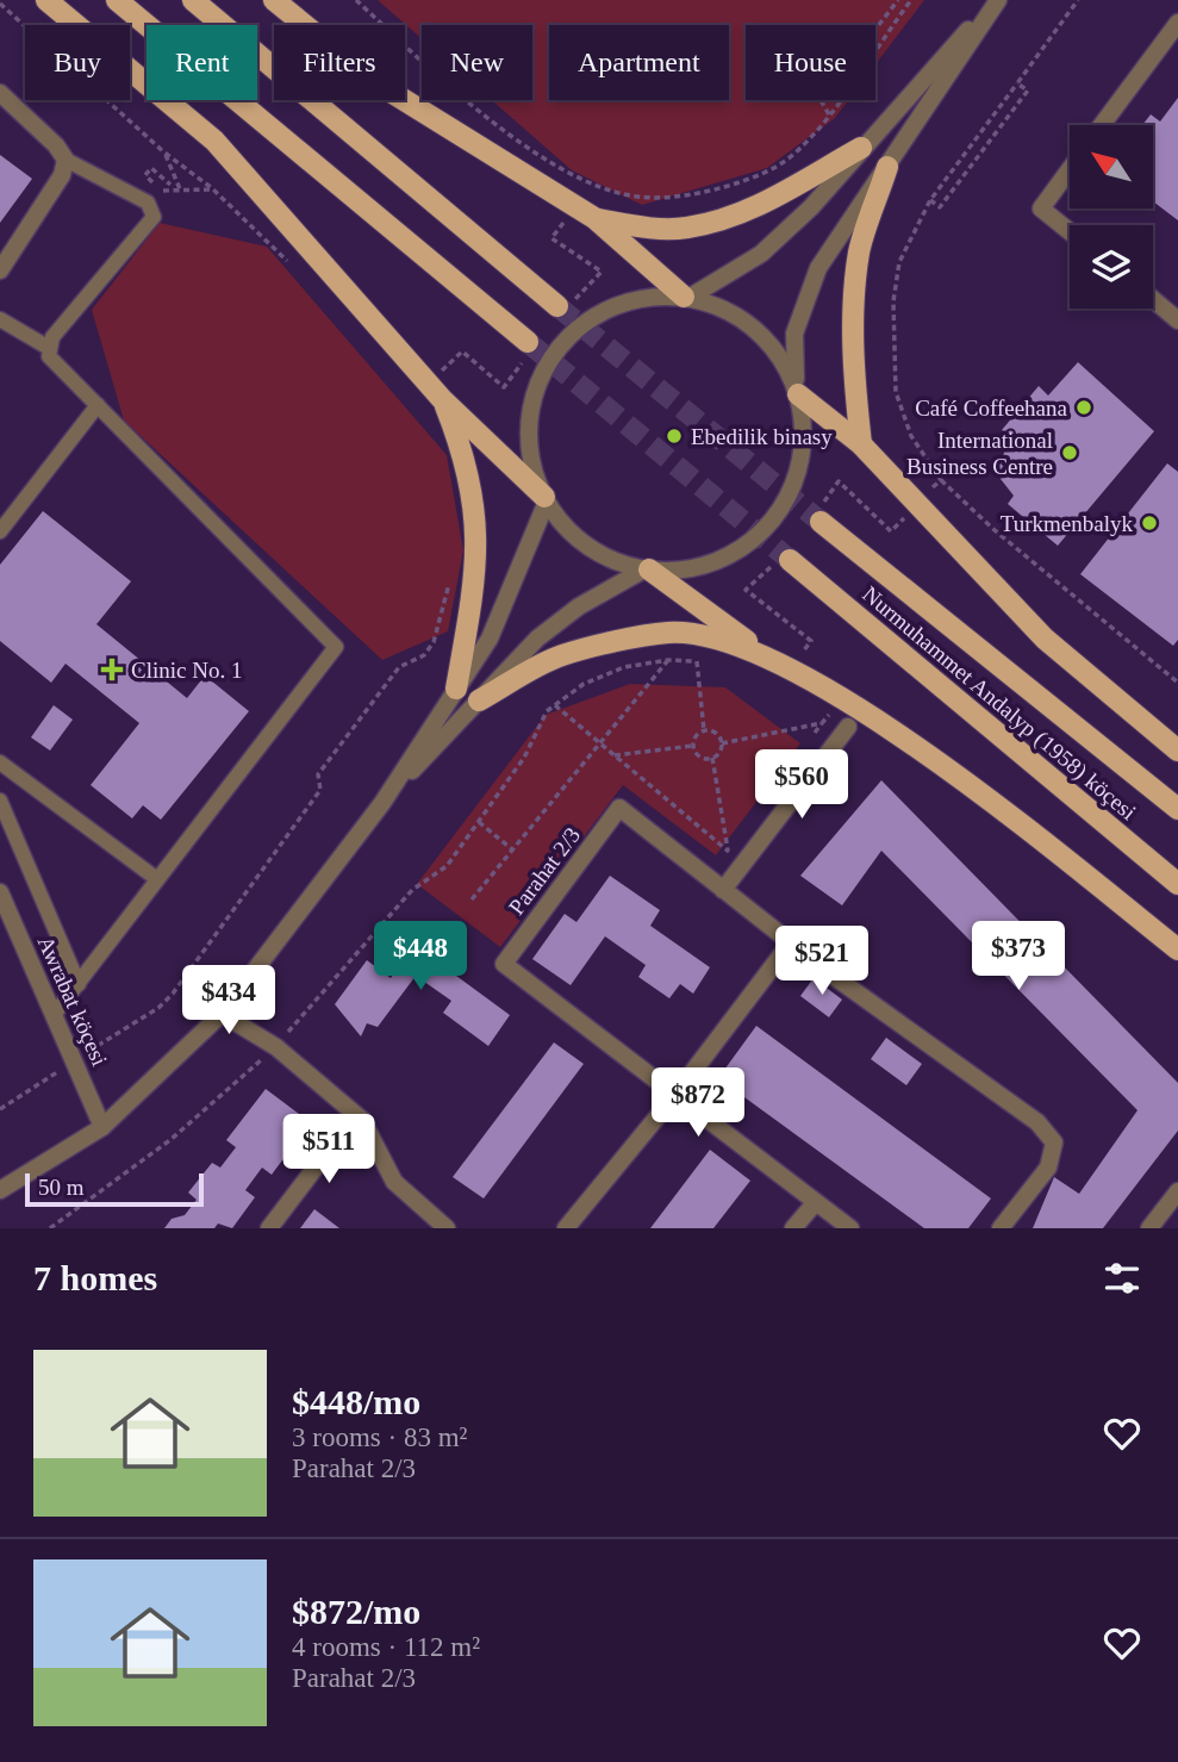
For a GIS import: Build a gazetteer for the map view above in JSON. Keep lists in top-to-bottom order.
{
  "streets": {
    "main road": ["Nurmuhammet Andalyp (1958) köçesi"],
    "street": ["Parahat 2/3", "Awrabat köçesi"]
  },
  "places": {
    "other": [
      "Café Coffeehana",
      "Ebedilik binasy",
      "International Business Centre",
      "Turkmenbalyk"
    ],
    "health": ["Clinic No. 1"]
  },
  "scale_bar": "50 m",
  "north": "top left",
  "page": {
    "chip": [
      "Buy",
      "Rent",
      "Filters",
      "New",
      "Apartment",
      "House"
    ],
    "price": [
      "$560",
      "$448",
      "$373",
      "$521",
      "$434",
      "$872",
      "$511"
    ],
    "scale": "50 m",
    "heading": "7 homes",
    "list": [
      {
        "name": "$448/mo",
        "note": "3 rooms · 83 m² · Parahat 2/3"
      },
      {
        "name": "$872/mo",
        "note": "4 rooms · 112 m² · Parahat 2/3"
      }
    ]
  }
}
